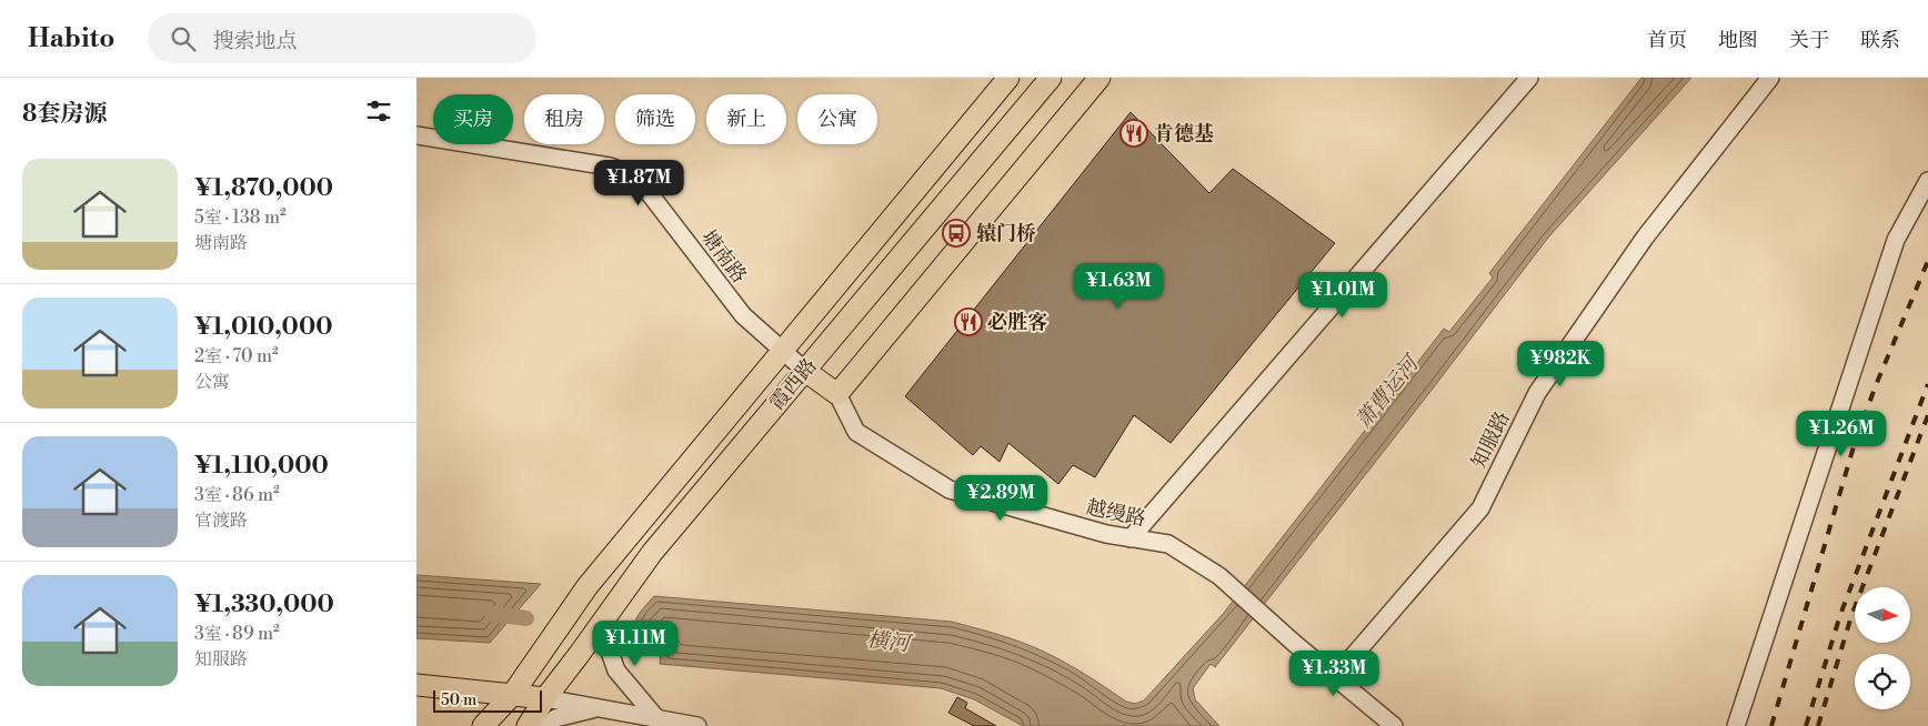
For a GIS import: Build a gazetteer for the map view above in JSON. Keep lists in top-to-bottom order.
{
  "streets": {
    "main road": ["霞西路"],
    "street": ["塘南路", "知服路", "越缦路"]
  },
  "crossings": [
    ["塘南路", "霞西路"],
    ["知服路", "越缦路"]
  ],
  "water": ["萧曹运河", "横河"],
  "places": {
    "restaurant": ["肯德基", "必胜客"],
    "bus stop": ["辕门桥"]
  },
  "scale_bar": "50 m",
  "north": "right",
  "page": {
    "header": "Habito",
    "search": "搜索地点",
    "nav": [
      "首页",
      "地图",
      "关于",
      "联系"
    ],
    "heading": "8套房源",
    "chip": [
      "买房",
      "租房",
      "筛选",
      "新上",
      "公寓"
    ],
    "list": [
      {
        "name": "¥1,870,000",
        "note": "5室 · 138 m² · 塘南路"
      },
      {
        "name": "¥1,010,000",
        "note": "2室 · 70 m² · 公寓"
      },
      {
        "name": "¥1,110,000",
        "note": "3室 · 86 m² · 官渡路"
      },
      {
        "name": "¥1,330,000",
        "note": "3室 · 89 m² · 知服路"
      }
    ],
    "price": [
      "¥1.87M",
      "¥1.63M",
      "¥1.01M",
      "¥982K",
      "¥1.26M",
      "¥2.89M",
      "¥1.11M",
      "¥1.33M"
    ],
    "scale": "50 m"
  }
}
